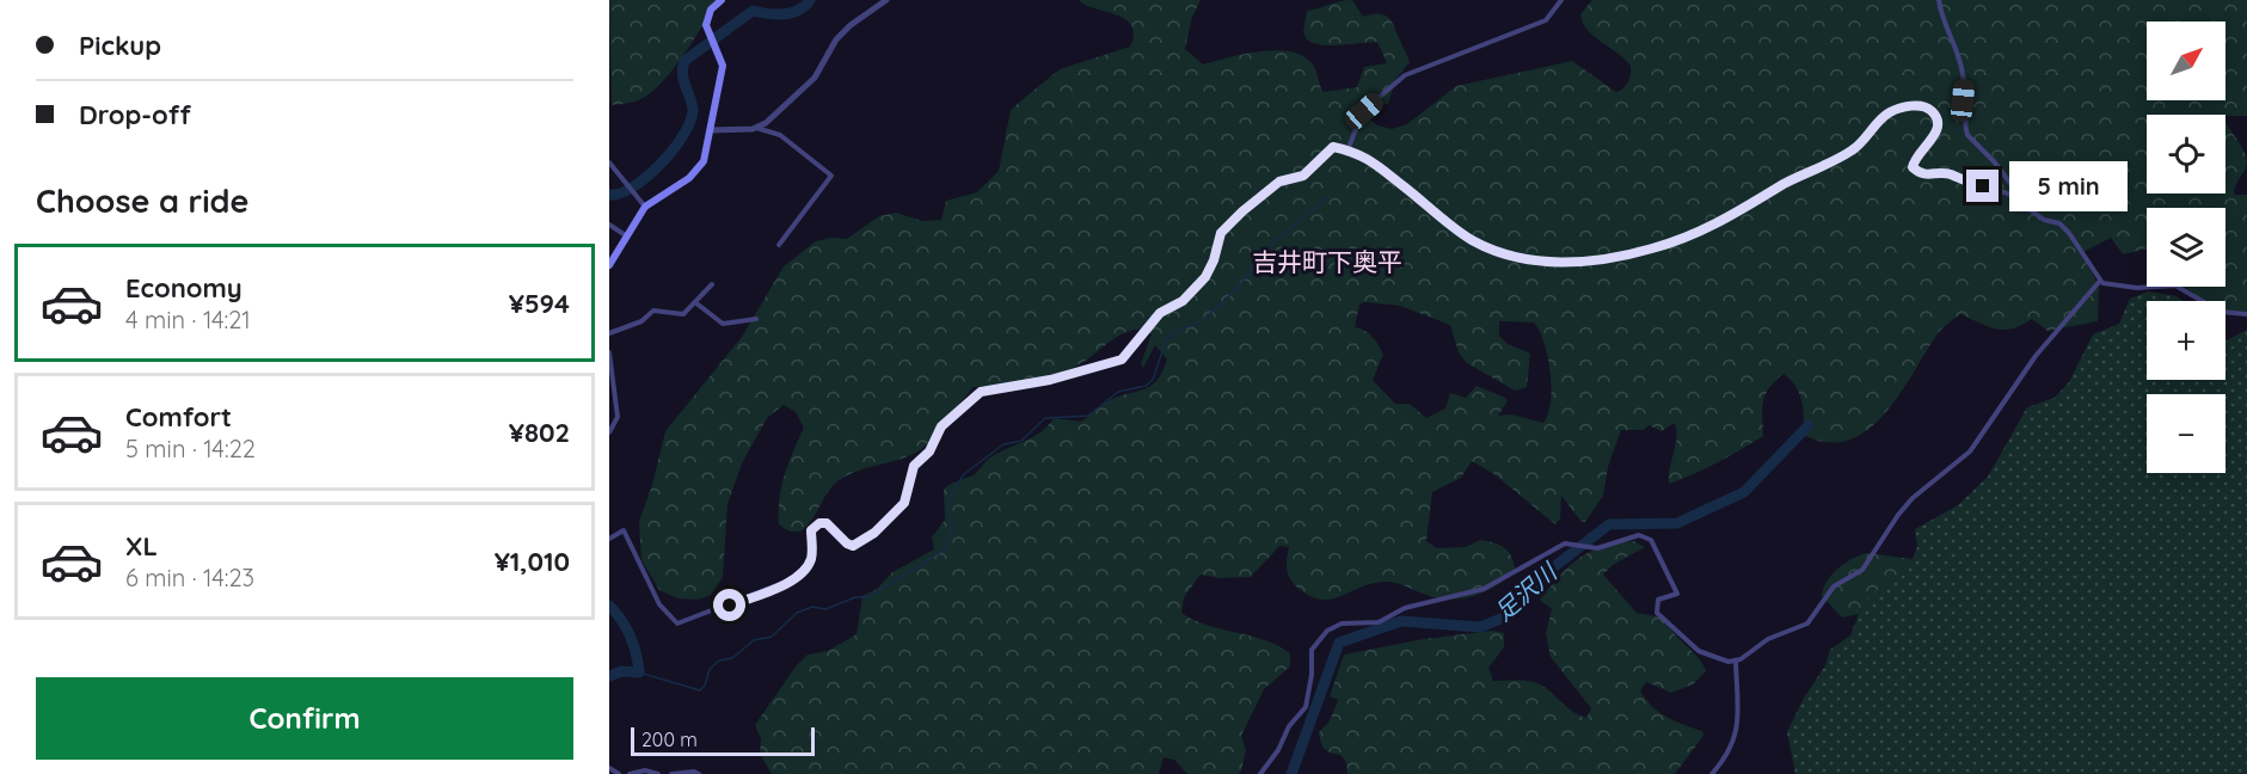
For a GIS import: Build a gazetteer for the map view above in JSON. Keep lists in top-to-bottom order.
{
  "districts": ["吉井町下奥平"],
  "water": ["足沢川"],
  "scale_bar": "200 m",
  "north": "top right",
  "page": {
    "banner": ["Pickup", "Drop-off"],
    "map_buttons": ["+", "−"],
    "heading": "Choose a ride",
    "bubble": "5 min",
    "list": [
      {
        "name": "Economy",
        "note": "4 min · 14:21",
        "value": "¥594"
      },
      {
        "name": "Comfort",
        "note": "5 min · 14:22",
        "value": "¥802"
      },
      {
        "name": "XL",
        "note": "6 min · 14:23",
        "value": "¥1,010"
      }
    ],
    "buttons": "Confirm",
    "scale": "200 m"
  }
}
